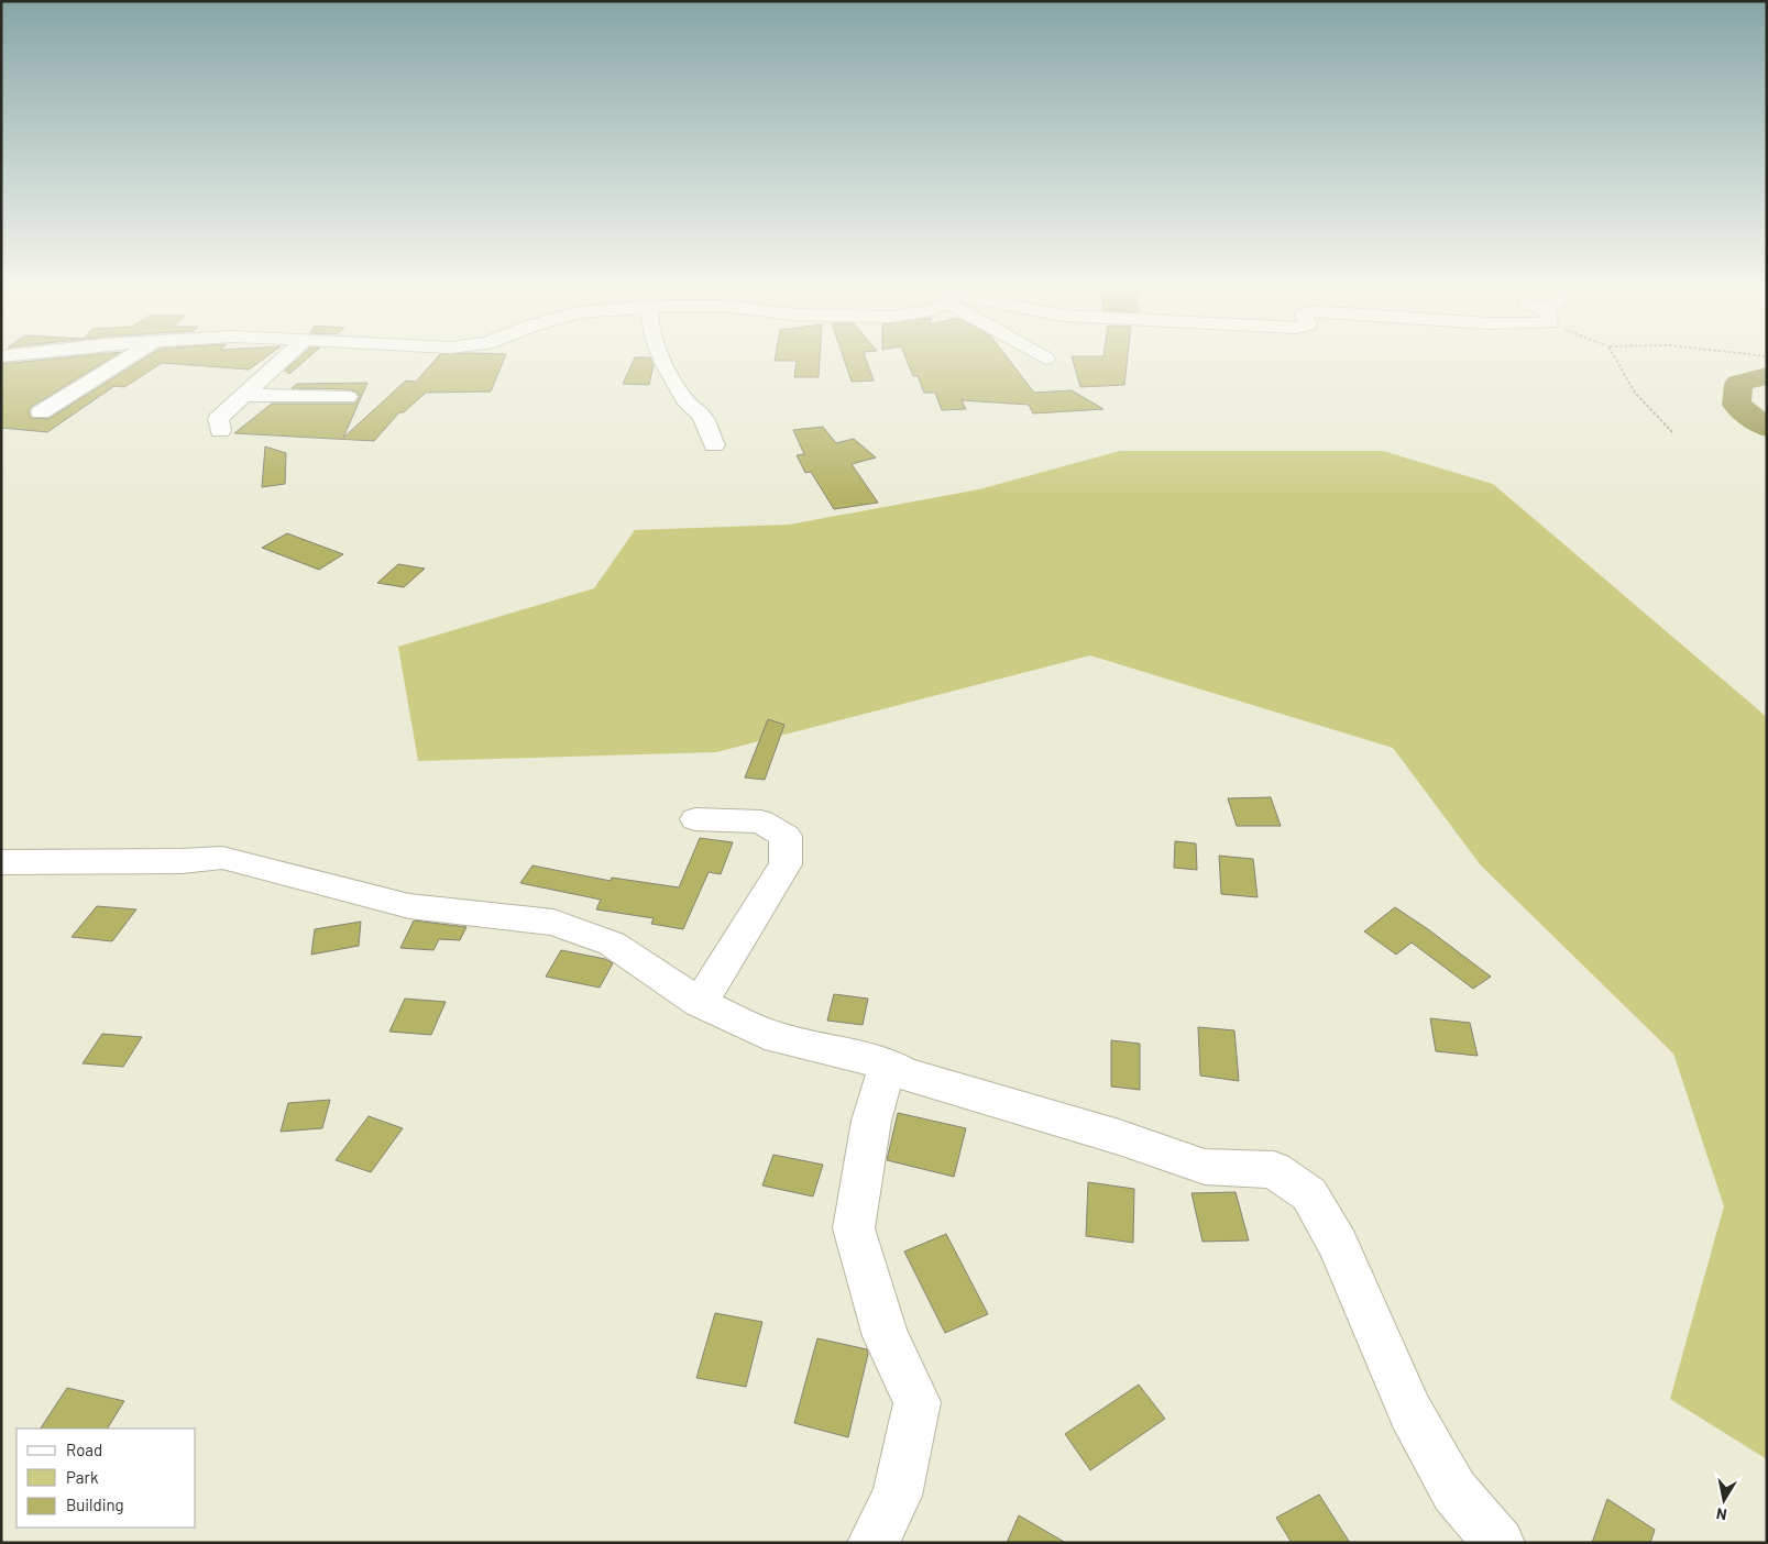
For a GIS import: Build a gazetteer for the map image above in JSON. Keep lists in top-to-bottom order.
{
  "legend": ["Road", "Park", "Building"],
  "north": "bottom"
}
